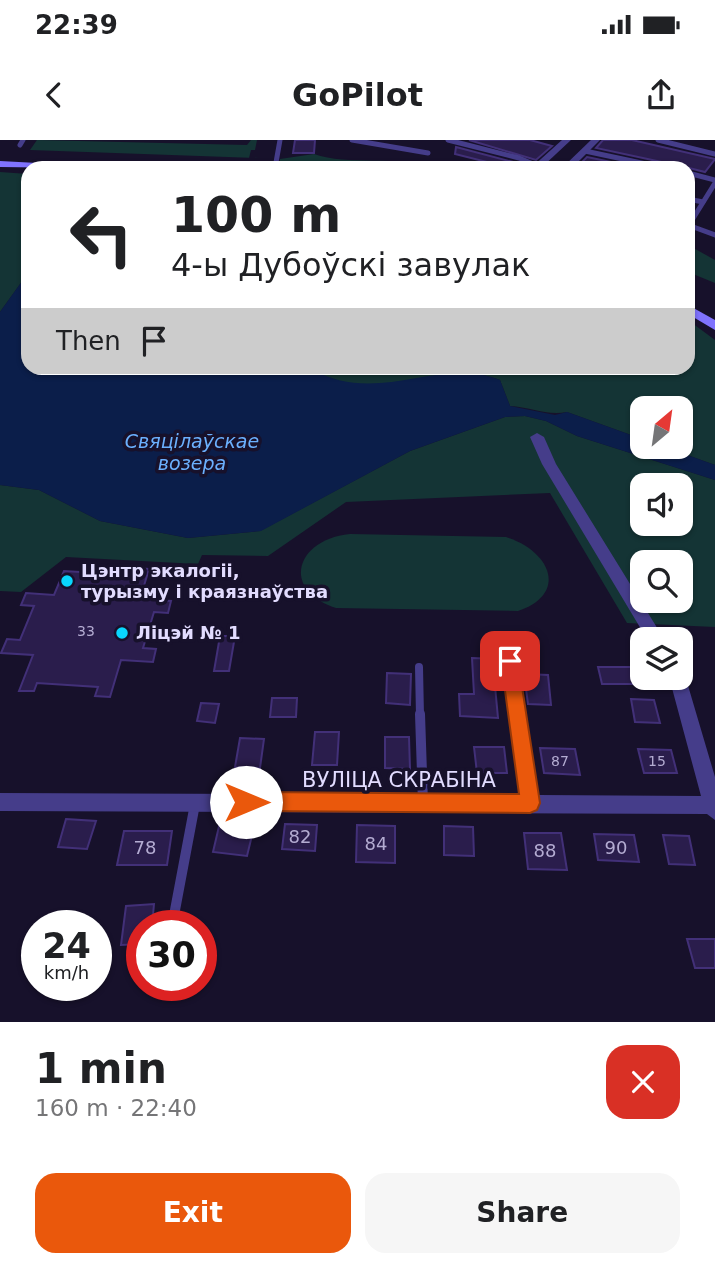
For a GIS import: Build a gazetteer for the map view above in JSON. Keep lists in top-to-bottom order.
{
  "streets": {
    "street": ["ВУЛІЦА СКРАБІНА"]
  },
  "water": ["Свяцілаўскае возера"],
  "places": ["Цэнтр экалогіі, турызму і краязнаўства", "Ліцэй № 1"],
  "house_numbers": [
    "33",
    "87",
    "15",
    "82",
    "84",
    "78",
    "90",
    "88"
  ],
  "north": "top right",
  "page": {
    "status": "22:39",
    "header": "GoPilot",
    "turn": ["100 m", "4-ы Дубоўскі завулак"],
    "then": "Then",
    "speed": "24 km/h",
    "limit": "30",
    "heading": ["1 min", "160 m · 22:40"],
    "buttons": ["Exit", "Share"]
  }
}
